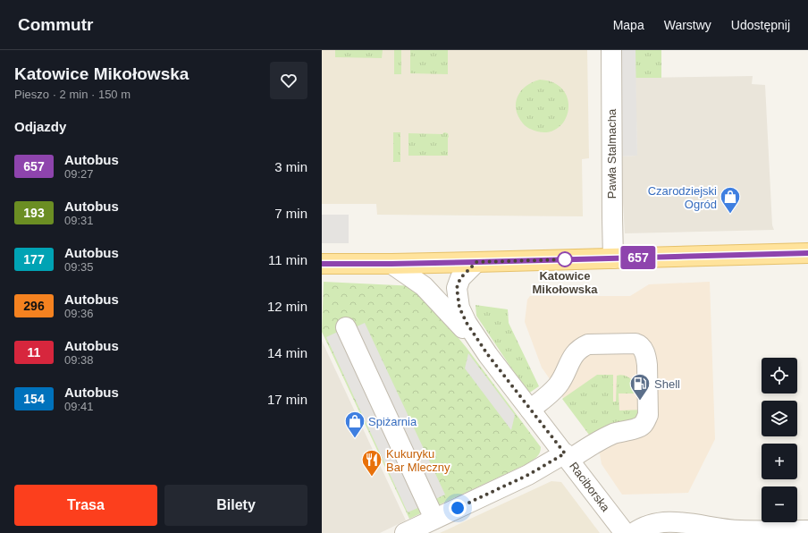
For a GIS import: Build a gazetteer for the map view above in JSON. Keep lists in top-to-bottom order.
{
  "streets": {
    "street": ["Pawła Stalmacha", "Raciborska"]
  },
  "places": {
    "shop": ["Czarodziejski Ogród", "Spiżarnia"],
    "other": ["Katowice Mikołowska"],
    "fuel station": ["Shell"],
    "restaurant": ["Kukuryku Bar Mleczny"]
  },
  "lines": ["bus line 657"],
  "page": {
    "header": "Commutr",
    "nav": ["Mapa", "Warstwy", "Udostępnij"],
    "heading": [
      ["Katowice Mikołowska", "Pieszo · 2 min · 150 m"],
      "Odjazdy"
    ],
    "on_map": "657",
    "list": [
      {
        "mark": "657",
        "name": "Autobus",
        "note": "09:27",
        "value": "3 min"
      },
      {
        "mark": "193",
        "name": "Autobus",
        "note": "09:31",
        "value": "7 min"
      },
      {
        "mark": "177",
        "name": "Autobus",
        "note": "09:35",
        "value": "11 min"
      },
      {
        "mark": "296",
        "name": "Autobus",
        "note": "09:36",
        "value": "12 min"
      },
      {
        "mark": "11",
        "name": "Autobus",
        "note": "09:38",
        "value": "14 min"
      },
      {
        "mark": "154",
        "name": "Autobus",
        "note": "09:41",
        "value": "17 min"
      }
    ],
    "map_buttons": ["+", "−"],
    "buttons": ["Trasa", "Bilety"]
  }
}
